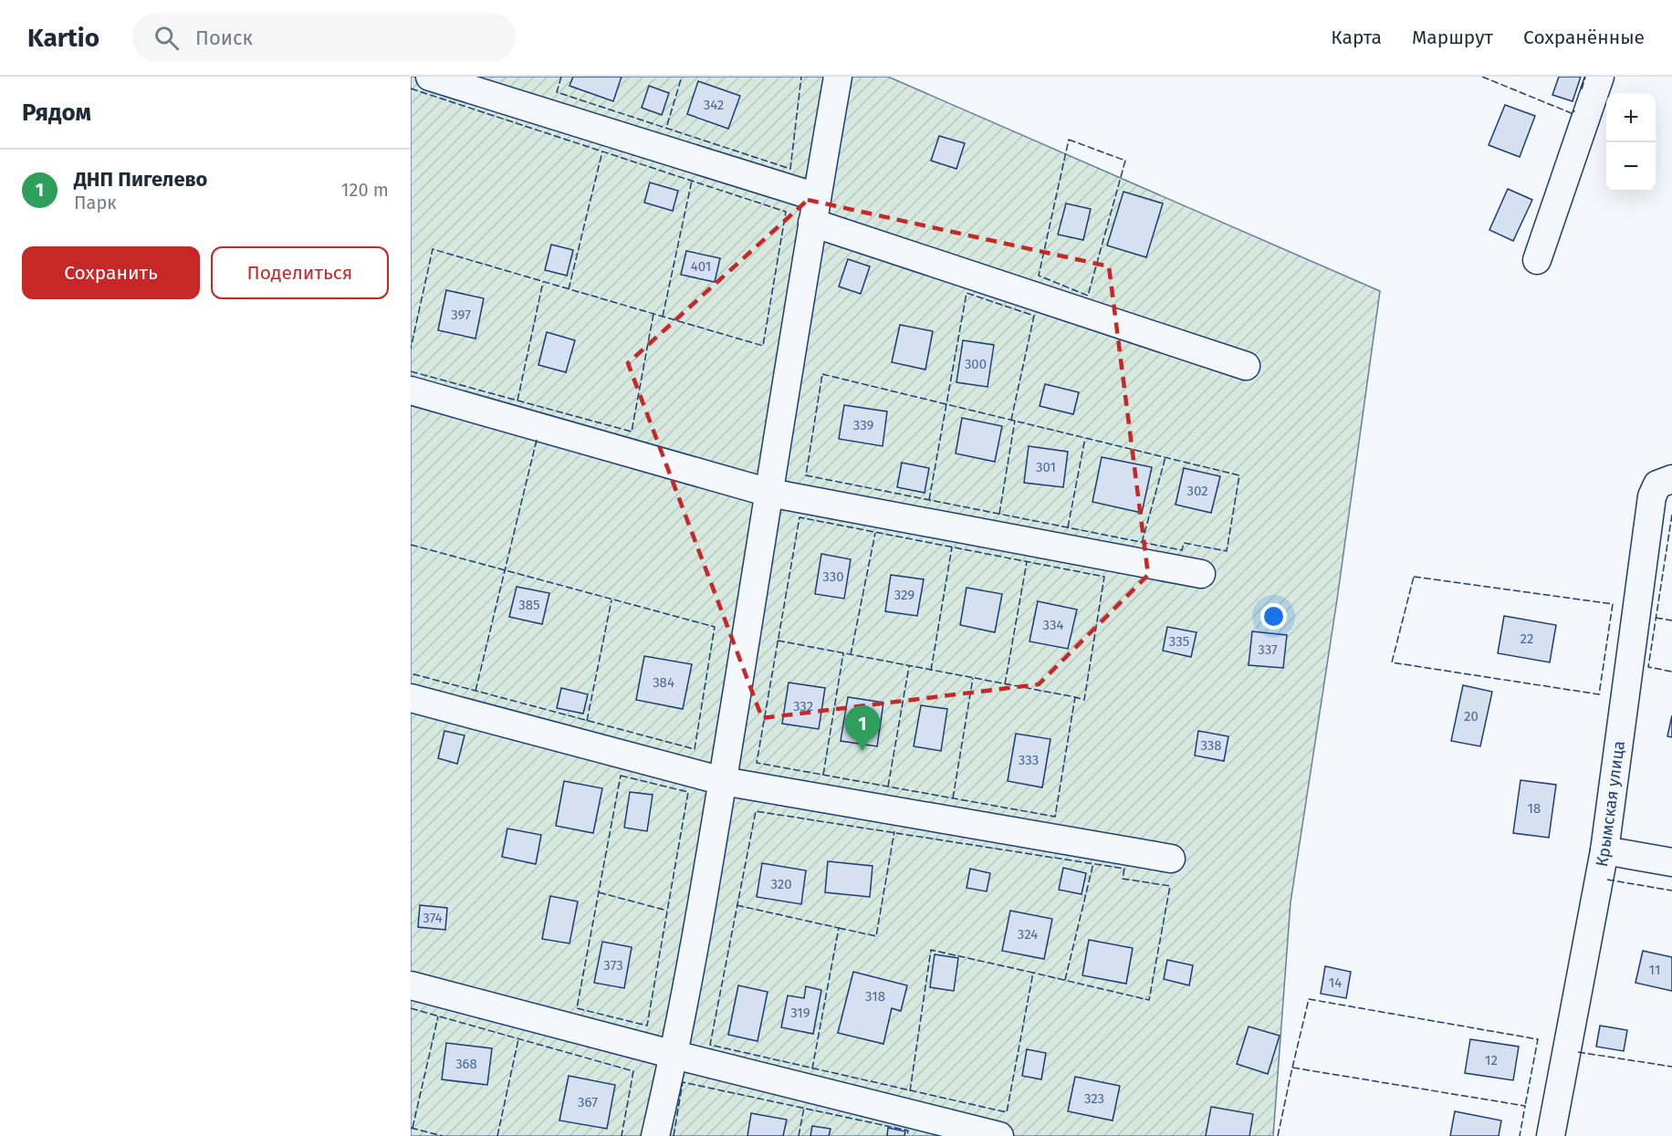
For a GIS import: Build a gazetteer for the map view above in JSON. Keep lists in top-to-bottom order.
{
  "streets": {
    "street": ["Крымская улица"]
  },
  "house_numbers": [
    "342",
    "401",
    "397",
    "300",
    "339",
    "301",
    "302",
    "330",
    "329",
    "385",
    "334",
    "22",
    "335",
    "337",
    "384",
    "332",
    "20",
    "338",
    "333",
    "18",
    "320",
    "374",
    "324",
    "373",
    "11",
    "14",
    "318",
    "319",
    "12",
    "368",
    "323",
    "367"
  ],
  "page": {
    "header": "Kartio",
    "search": "Поиск",
    "nav": ["Карта", "Маршрут", "Сохранённые"],
    "heading": "Рядом",
    "map_buttons": ["+", "−"],
    "list": [
      {
        "mark": "1",
        "name": "ДНП Пигелево",
        "note": "Парк",
        "value": "120 m"
      }
    ],
    "buttons": ["Сохранить", "Поделиться"],
    "pins": "1"
  }
}
